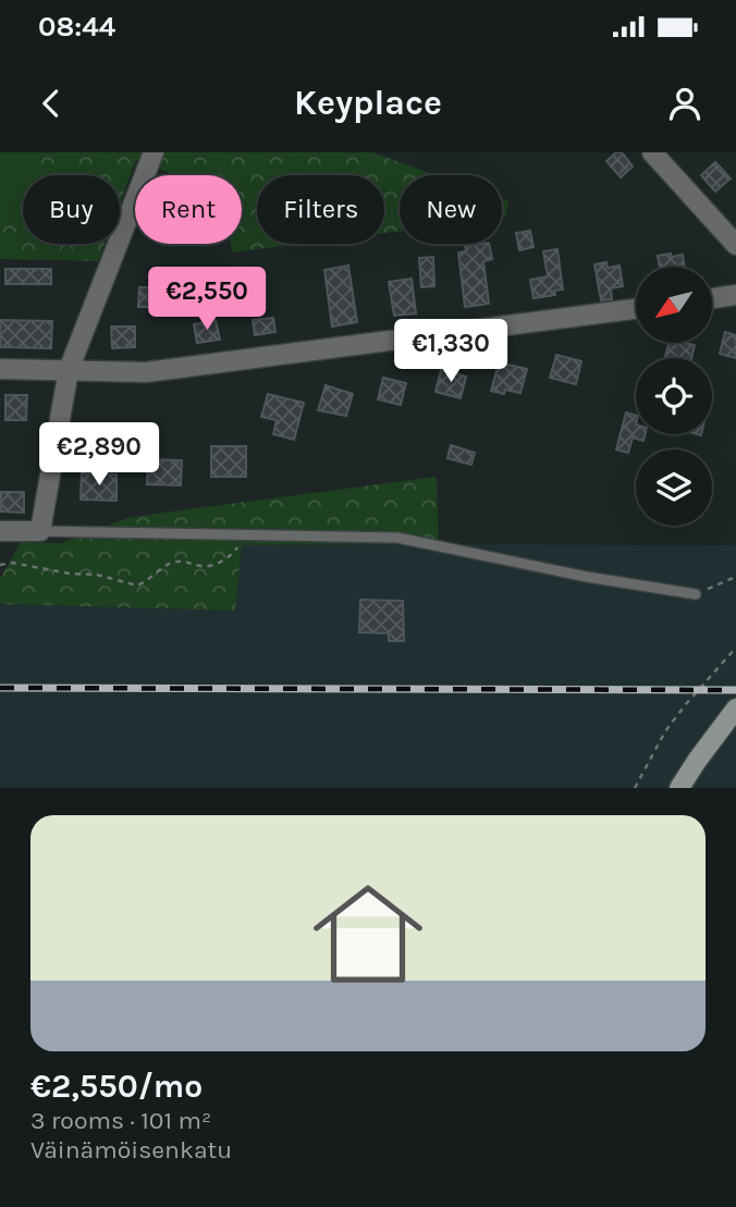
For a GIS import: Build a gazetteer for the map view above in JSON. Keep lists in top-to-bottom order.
{
  "north": "bottom left",
  "page": {
    "status": "08:44",
    "header": "Keyplace",
    "chip": [
      "Buy",
      "Rent",
      "Filters",
      "New"
    ],
    "price": ["€2,550", "€1,330", "€2,890"],
    "list": [
      {
        "name": "€2,550/mo",
        "note": "3 rooms · 101 m² · Väinämöisenkatu"
      }
    ]
  }
}
